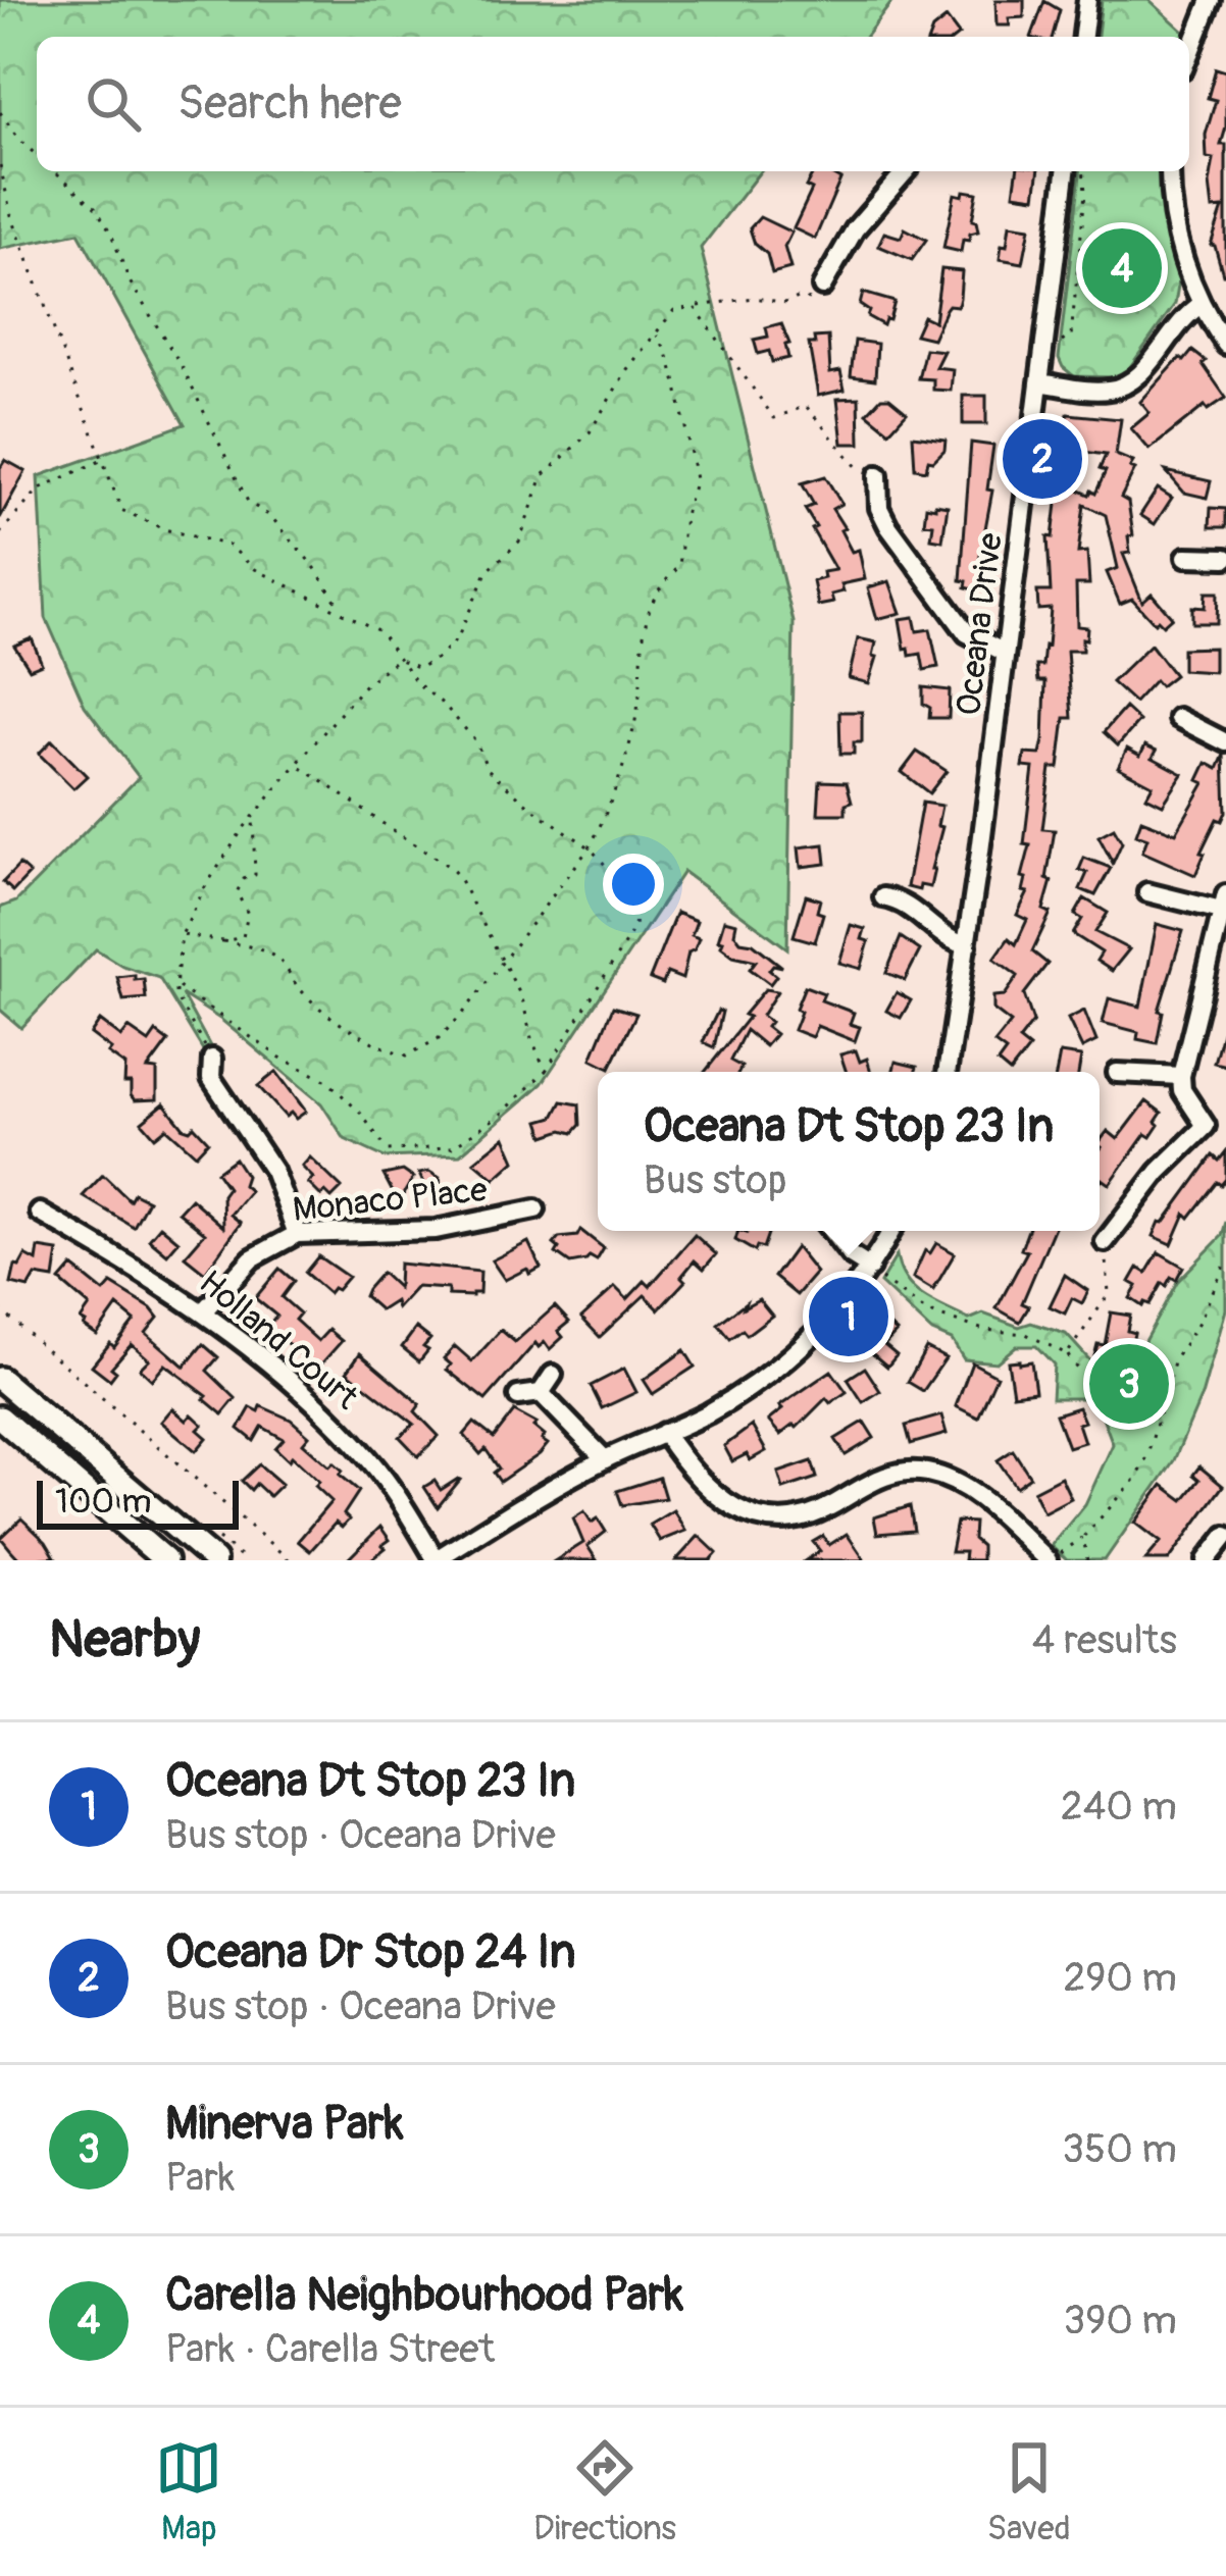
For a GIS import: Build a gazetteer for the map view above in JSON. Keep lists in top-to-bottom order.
{
  "streets": {
    "street": ["Oceana Drive", "Monaco Place", "Holland Court"]
  },
  "crossings": [
    ["Monaco Place", "Holland Court"]
  ],
  "scale_bar": "100 m",
  "page": {
    "search": "Search here",
    "pins": [
      "4",
      "2",
      "1",
      "3"
    ],
    "popup": ["Oceana Dt Stop 23 In", "Bus stop"],
    "scale": "100 m",
    "heading": ["Nearby", "4 results"],
    "list": [
      {
        "mark": "1",
        "name": "Oceana Dt Stop 23 In",
        "note": "Bus stop · Oceana Drive",
        "value": "240 m"
      },
      {
        "mark": "2",
        "name": "Oceana Dr Stop 24 In",
        "note": "Bus stop · Oceana Drive",
        "value": "290 m"
      },
      {
        "mark": "3",
        "name": "Minerva Park",
        "note": "Park",
        "value": "350 m"
      },
      {
        "mark": "4",
        "name": "Carella Neighbourhood Park",
        "note": "Park · Carella Street",
        "value": "390 m"
      }
    ],
    "nav": ["Map", "Directions", "Saved"]
  }
}
